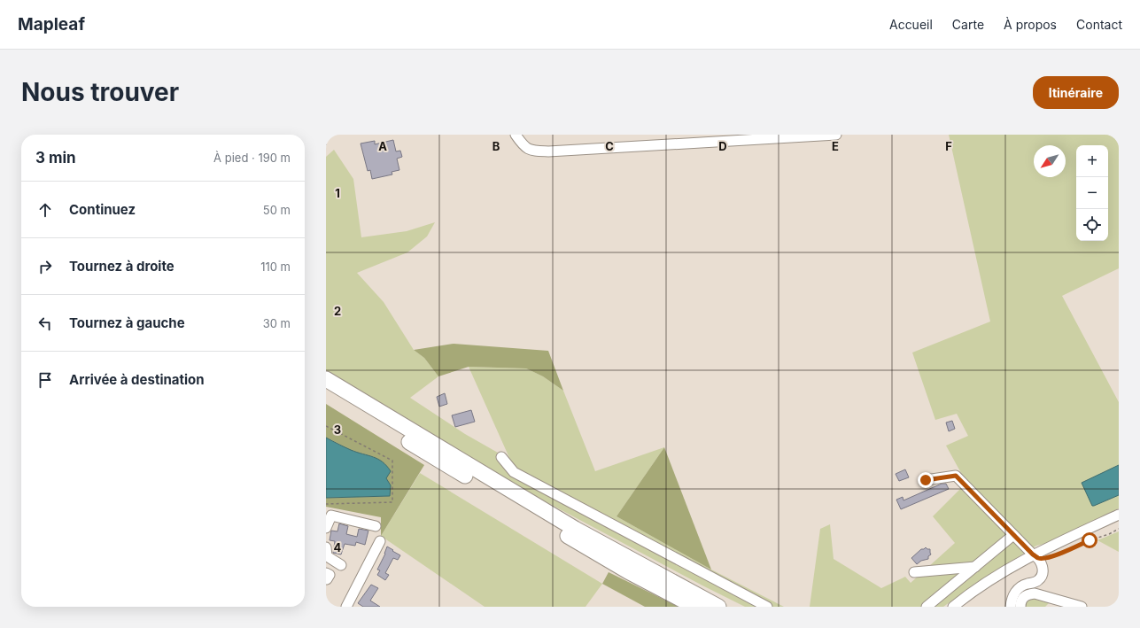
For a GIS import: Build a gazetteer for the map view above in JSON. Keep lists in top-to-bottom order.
{
  "north": "bottom left",
  "page": {
    "header": "Mapleaf",
    "nav": [
      "Accueil",
      "Carte",
      "À propos",
      "Contact"
    ],
    "buttons": "Itinéraire",
    "title": "Nous trouver",
    "heading": ["3 min", "À pied · 190 m"],
    "map_buttons": ["+", "−"],
    "list": [
      ["Continuez", "50 m"],
      ["Tournez à droite", "110 m"],
      ["Tournez à gauche", "30 m"],
      "Arrivée à destination"
    ]
  },
  "grid": {
    "columns": [
      "A",
      "B",
      "C",
      "D",
      "E",
      "F"
    ],
    "rows": [
      "1",
      "2",
      "3",
      "4"
    ]
  }
}
